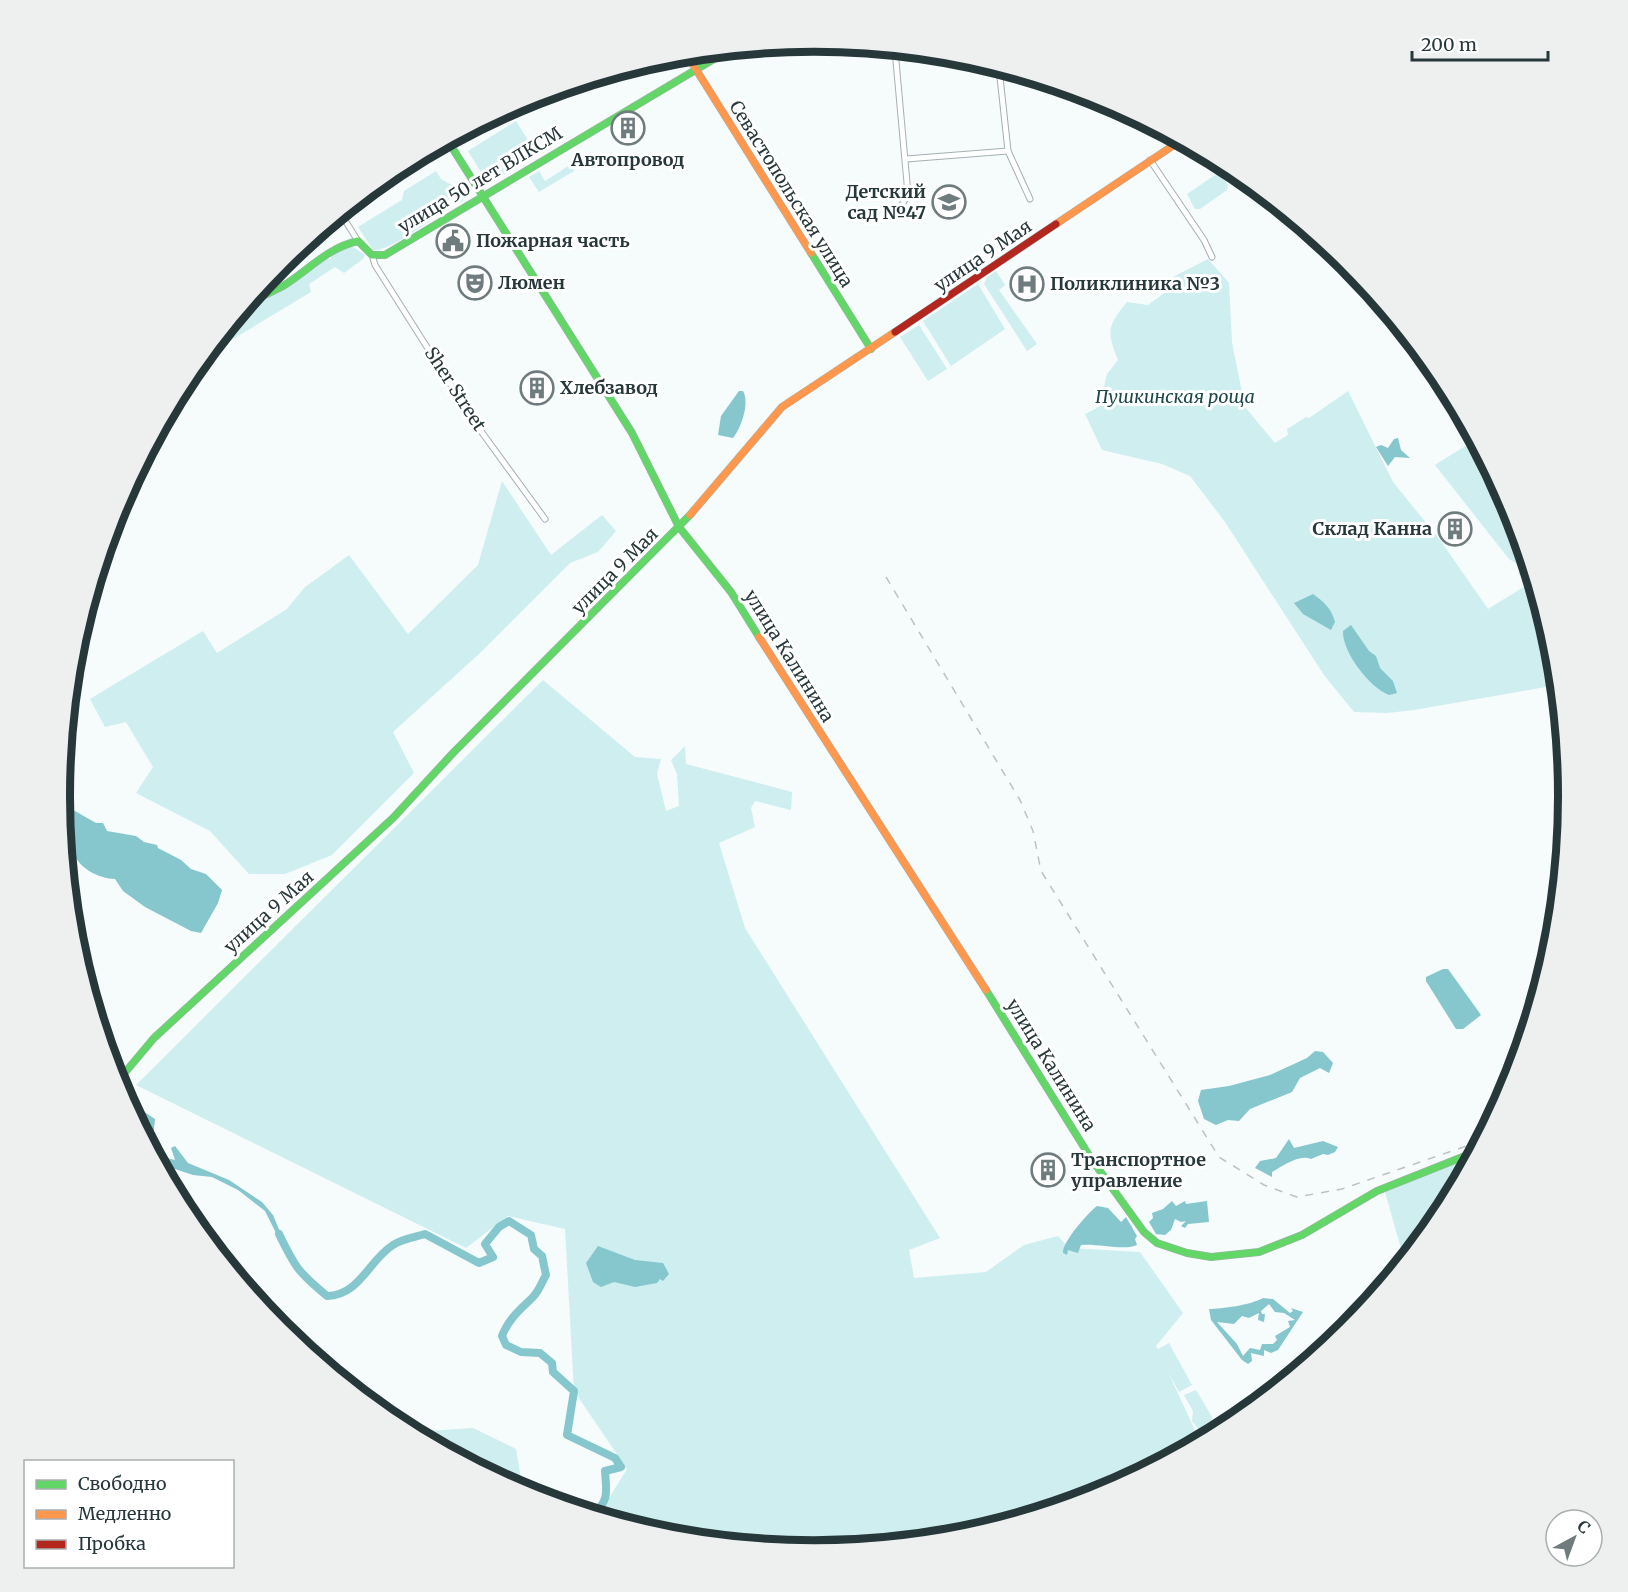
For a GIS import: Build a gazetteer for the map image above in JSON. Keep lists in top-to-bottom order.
{
  "streets": {
    "street": [
      "улица 50 лет ВЛКСМ",
      "Севастопольская улица",
      "улица 9 Мая",
      "Sher Street",
      "улица Калинина"
    ]
  },
  "crossings": [
    ["улица 50 лет ВЛКСМ", "Севастопольская улица"],
    ["улица 50 лет ВЛКСМ", "Sher Street"],
    ["улица 50 лет ВЛКСМ", "улица Калинина"],
    ["Севастопольская улица", "улица 9 Мая"],
    ["улица 9 Мая", "улица Калинина"]
  ],
  "parks": ["Пушкинская роща"],
  "places": {
    "building": [
      "Автопровод",
      "Хлебзавод",
      "Склад Канна",
      "Транспортное управление"
    ],
    "school or university": ["Детский сад №47"],
    "public building": ["Пожарная часть"],
    "theatre": ["Люмен"],
    "hospital": ["Поликлиника №3"]
  },
  "legend": ["Свободно", "Медленно", "Пробка"],
  "scale_bar": "200 m",
  "north": "top right"
}
